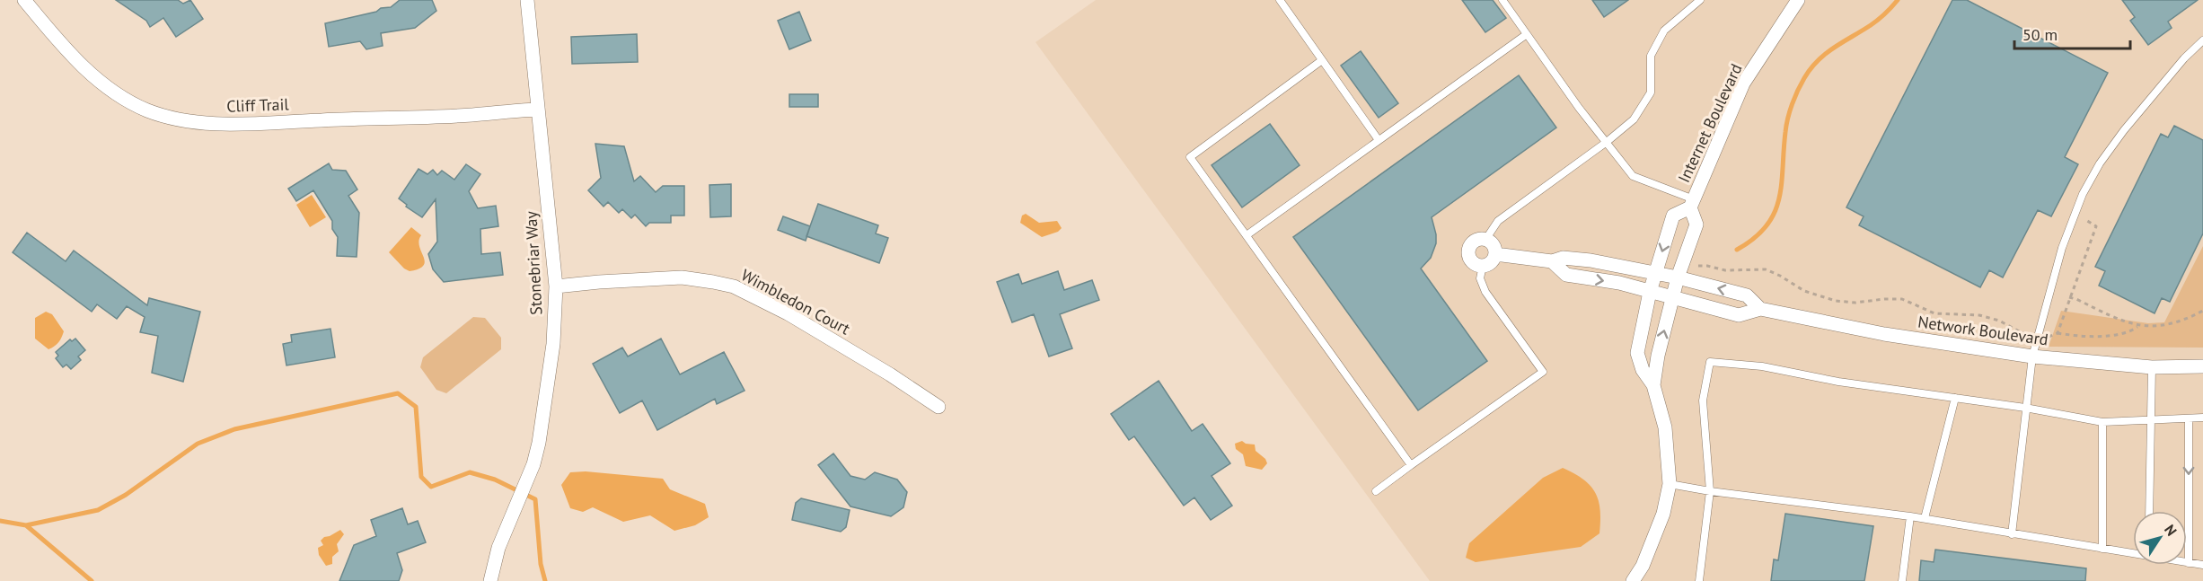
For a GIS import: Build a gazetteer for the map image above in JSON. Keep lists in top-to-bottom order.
{
  "streets": {
    "street": [
      "Cliff Trail",
      "Internet Boulevard",
      "Stonebriar Way",
      "Wimbledon Court",
      "Network Boulevard"
    ]
  },
  "crossings": [
    ["Cliff Trail", "Stonebriar Way"],
    ["Internet Boulevard", "Network Boulevard"],
    ["Stonebriar Way", "Wimbledon Court"]
  ],
  "scale_bar": "50 m",
  "north": "top right"
}
